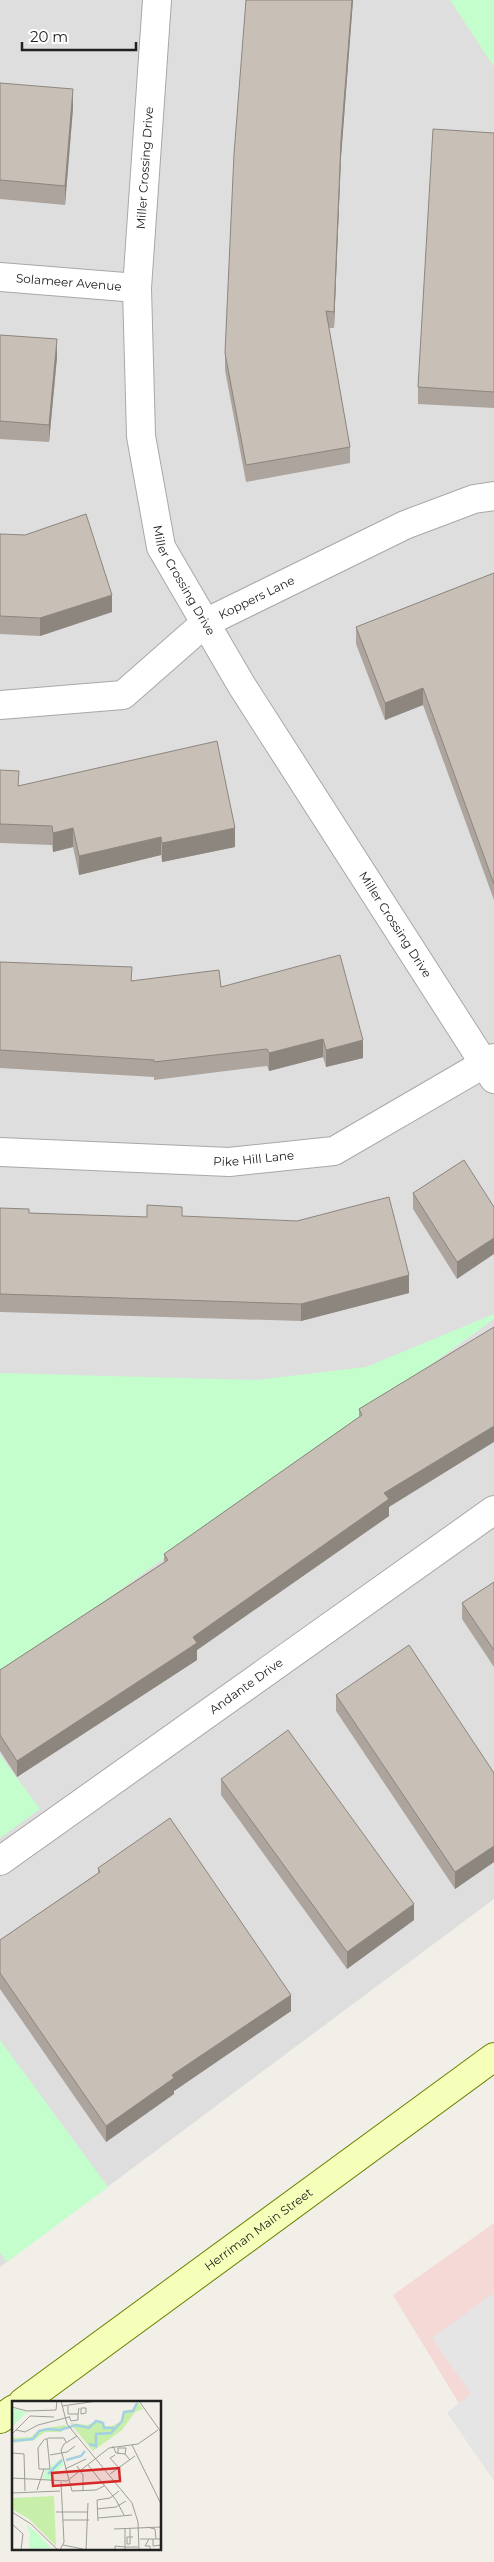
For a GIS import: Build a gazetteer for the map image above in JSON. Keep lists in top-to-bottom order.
{
  "streets": {
    "main road": ["Herriman Main Street"],
    "street": [
      "Miller Crossing Drive",
      "Solameer Avenue",
      "Koppers Lane",
      "Pike Hill Lane",
      "Andante Drive"
    ]
  },
  "crossings": [
    ["Miller Crossing Drive", "Solameer Avenue"],
    ["Miller Crossing Drive", "Koppers Lane"],
    ["Miller Crossing Drive", "Pike Hill Lane"]
  ],
  "scale_bar": "20 m"
}
